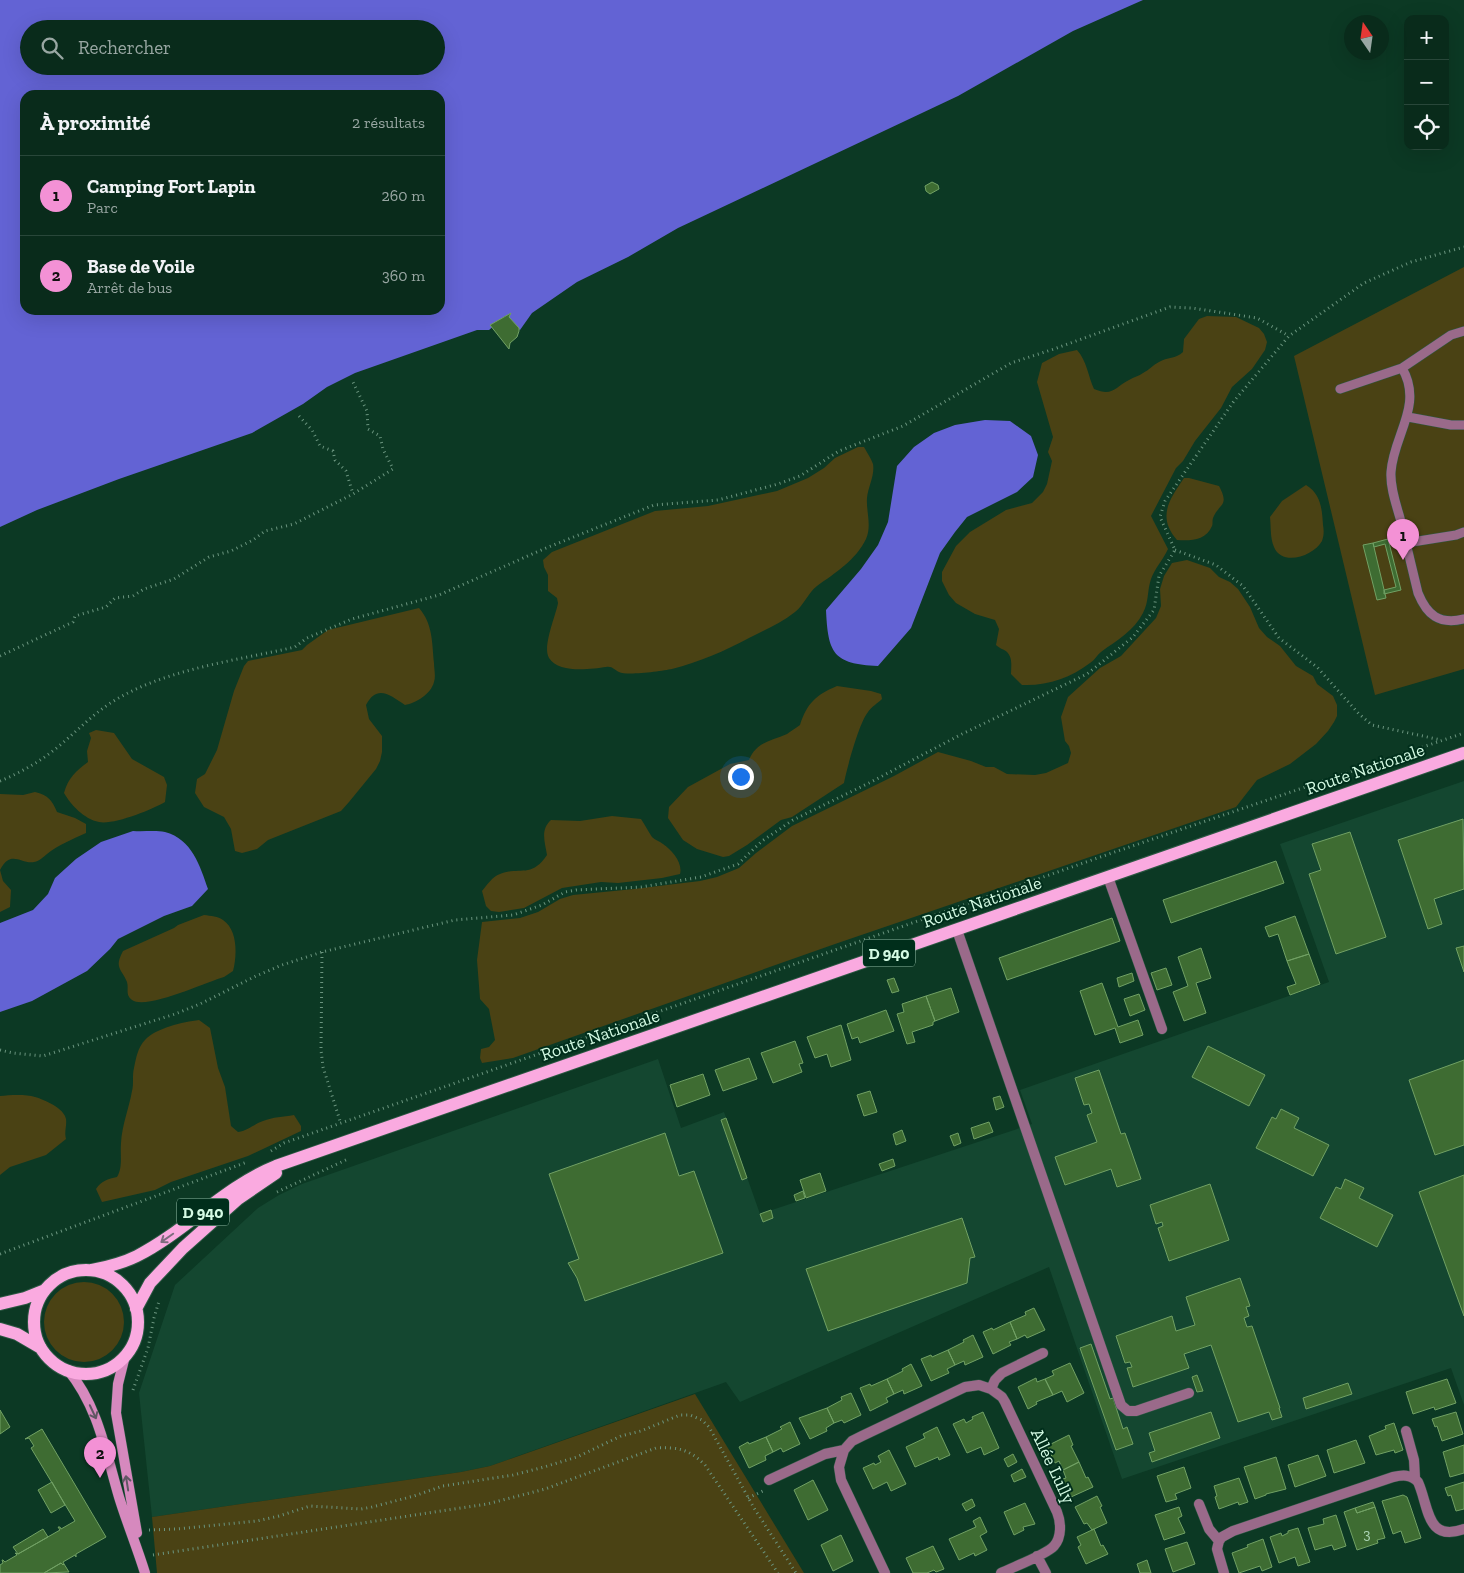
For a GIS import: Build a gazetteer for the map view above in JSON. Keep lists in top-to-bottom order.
{
  "streets": {
    "main road": ["Route Nationale", "D 940"],
    "street": ["Allée Lully"]
  },
  "crossings": [
    ["Route Nationale", "D 940"]
  ],
  "house_numbers": ["3"],
  "north": "top",
  "page": {
    "map_buttons": ["+", "−"],
    "search": "Rechercher",
    "heading": ["À proximité", "2 résultats"],
    "list": [
      {
        "mark": "1",
        "name": "Camping Fort Lapin",
        "note": "Parc",
        "value": "260 m"
      },
      {
        "mark": "2",
        "name": "Base de Voile",
        "note": "Arrêt de bus",
        "value": "360 m"
      }
    ],
    "pins": ["1", "2"]
  }
}
